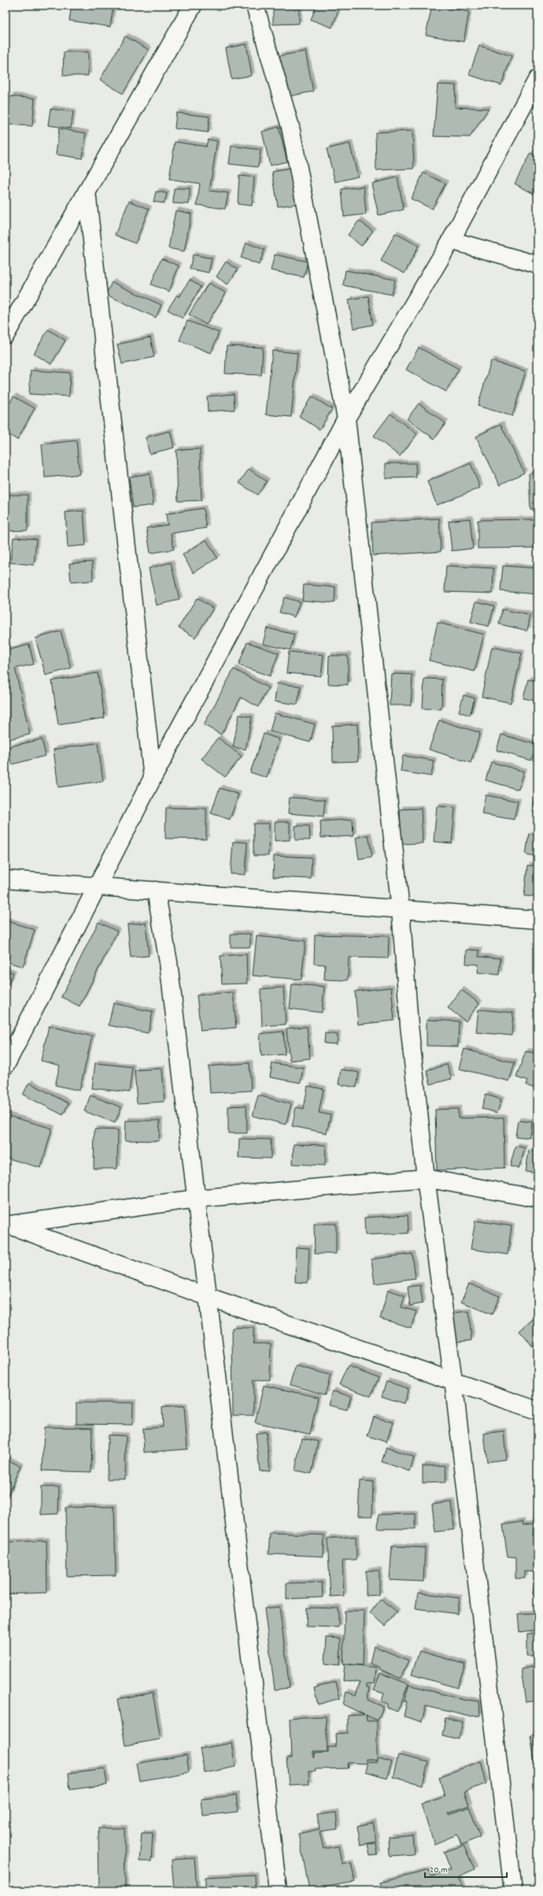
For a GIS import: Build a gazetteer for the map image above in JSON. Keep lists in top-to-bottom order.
{
  "scale_bar": "20 m"
}
